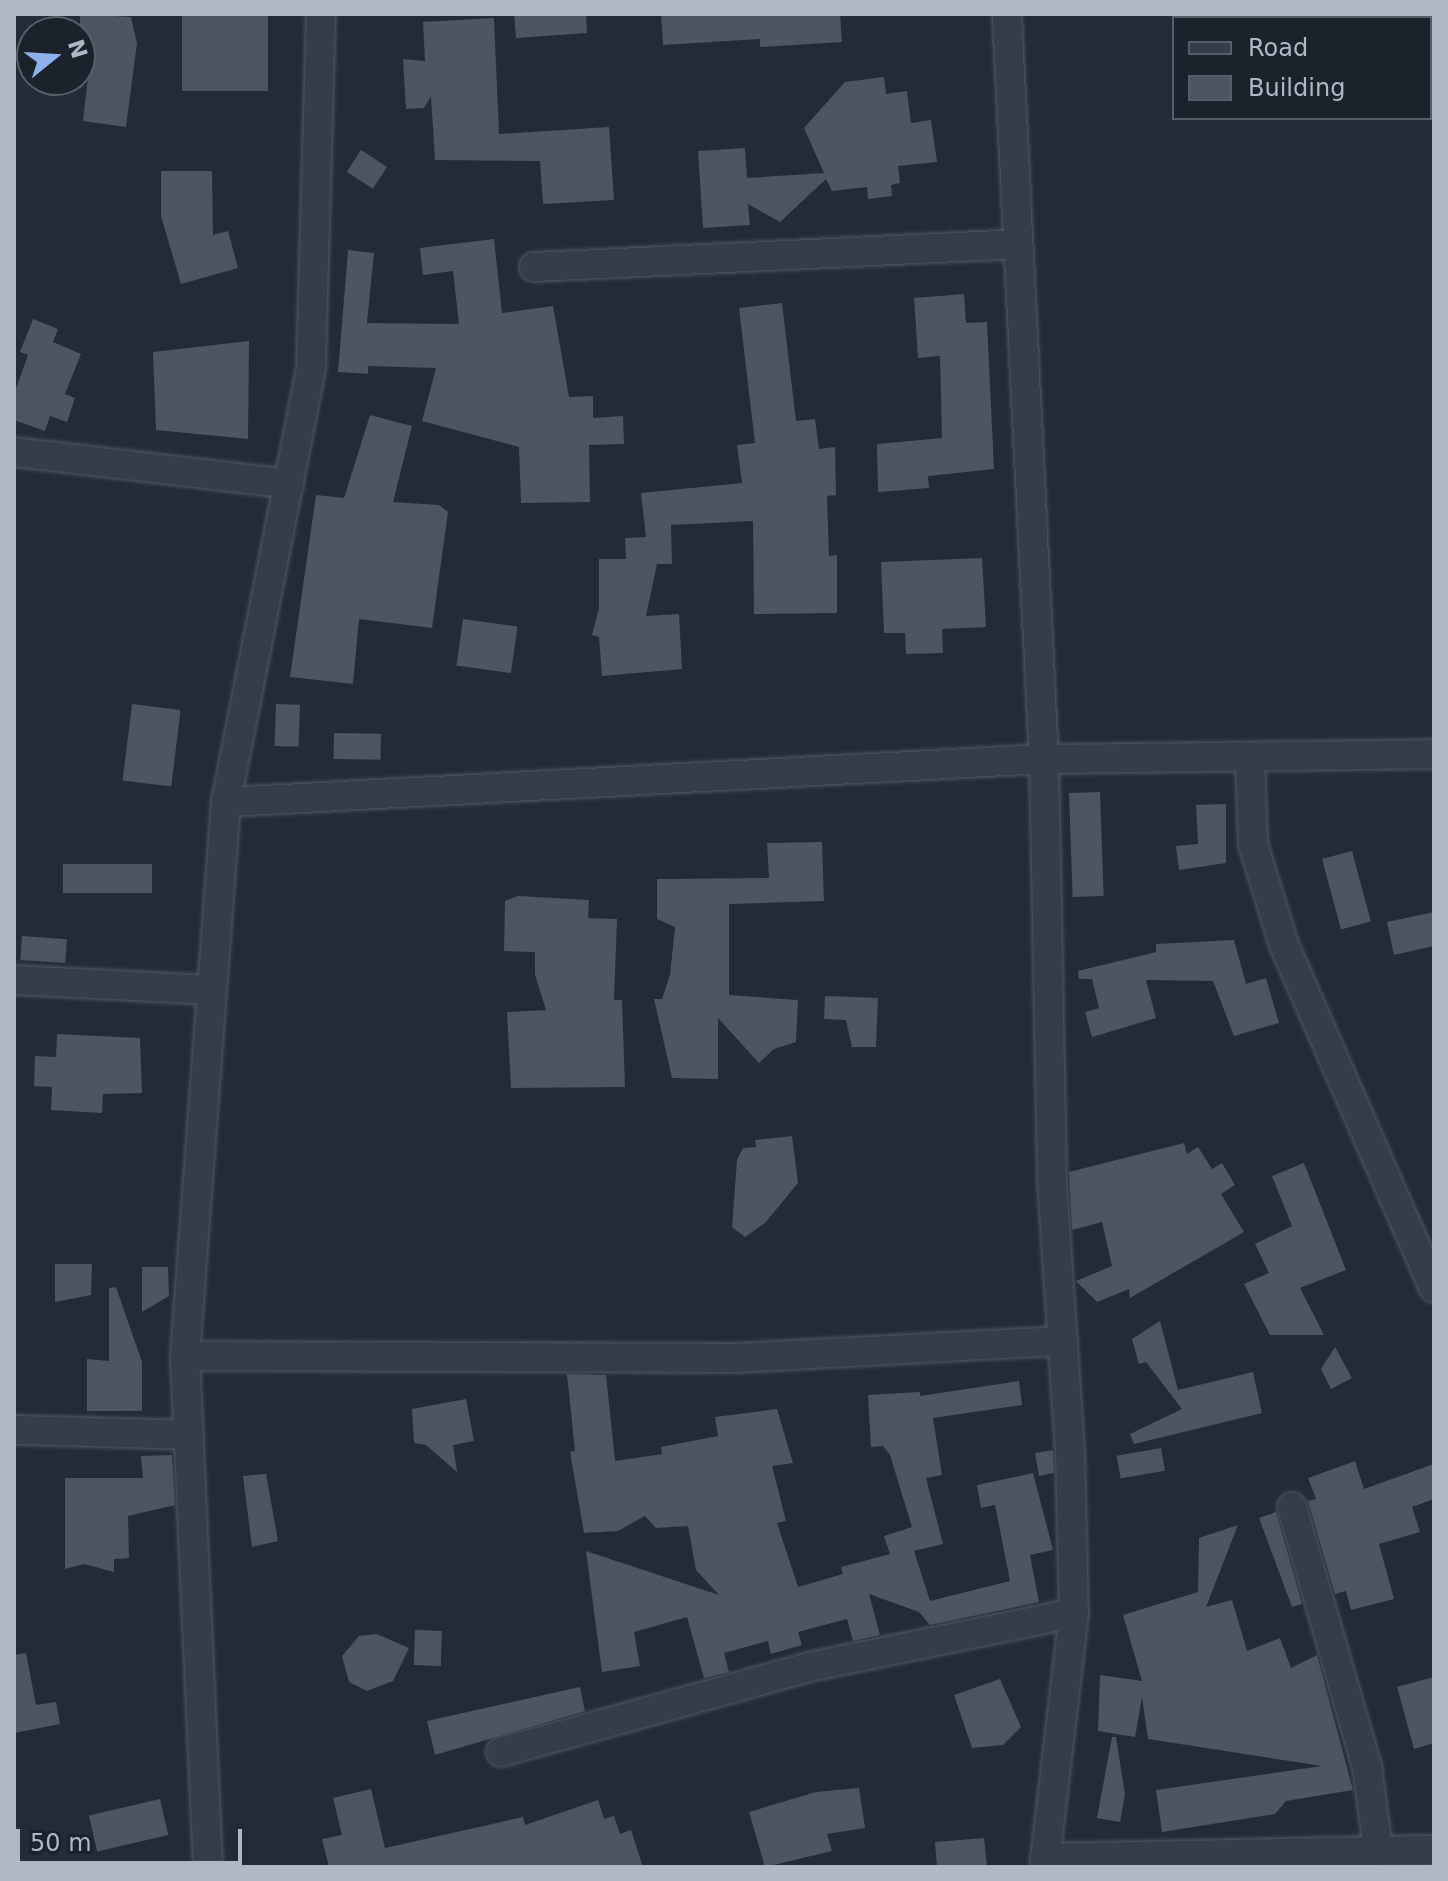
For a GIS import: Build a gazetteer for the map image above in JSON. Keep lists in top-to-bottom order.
{
  "legend": ["Road", "Building"],
  "scale_bar": "50 m",
  "north": "right"
}
